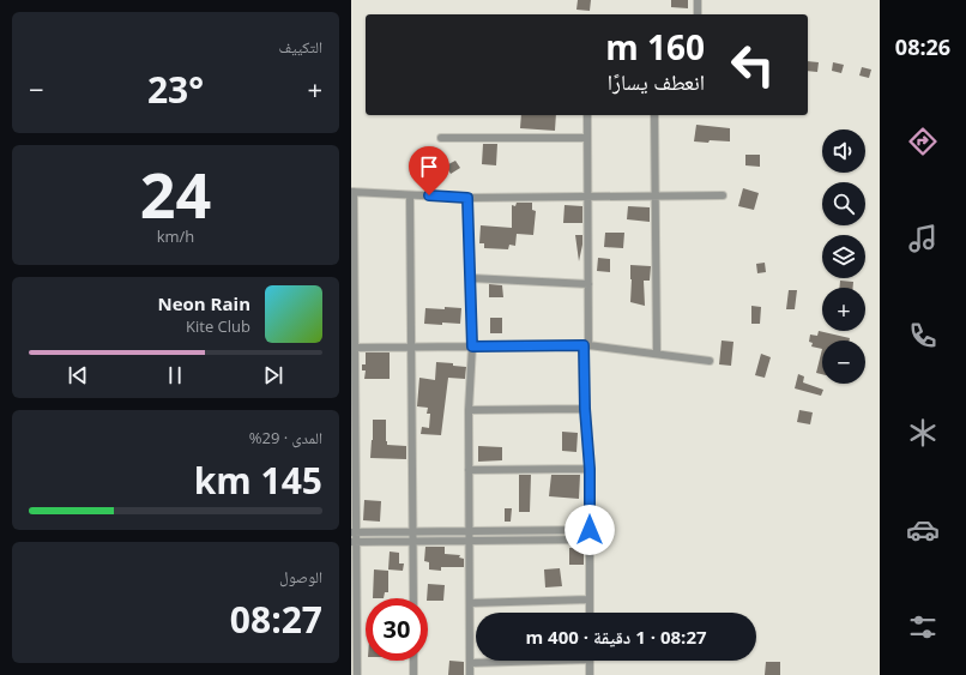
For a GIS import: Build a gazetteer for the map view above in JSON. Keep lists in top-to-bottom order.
{
  "page": {
    "tabs": "08:26",
    "tile": [
      "التكييف",
      ["24", "km/h"],
      ["المدى · 29%", "145 km"],
      ["الوصول", "08:27"]
    ],
    "turn": ["160 m", "انعطف يسارًا"],
    "heat": ["−", "23°", "+"],
    "map_buttons": ["+", "−"],
    "song": ["Neon Rain", "Kite Club"],
    "limit": "30",
    "trip": "08:27 · 1 دقيقة · 400 m"
  }
}
